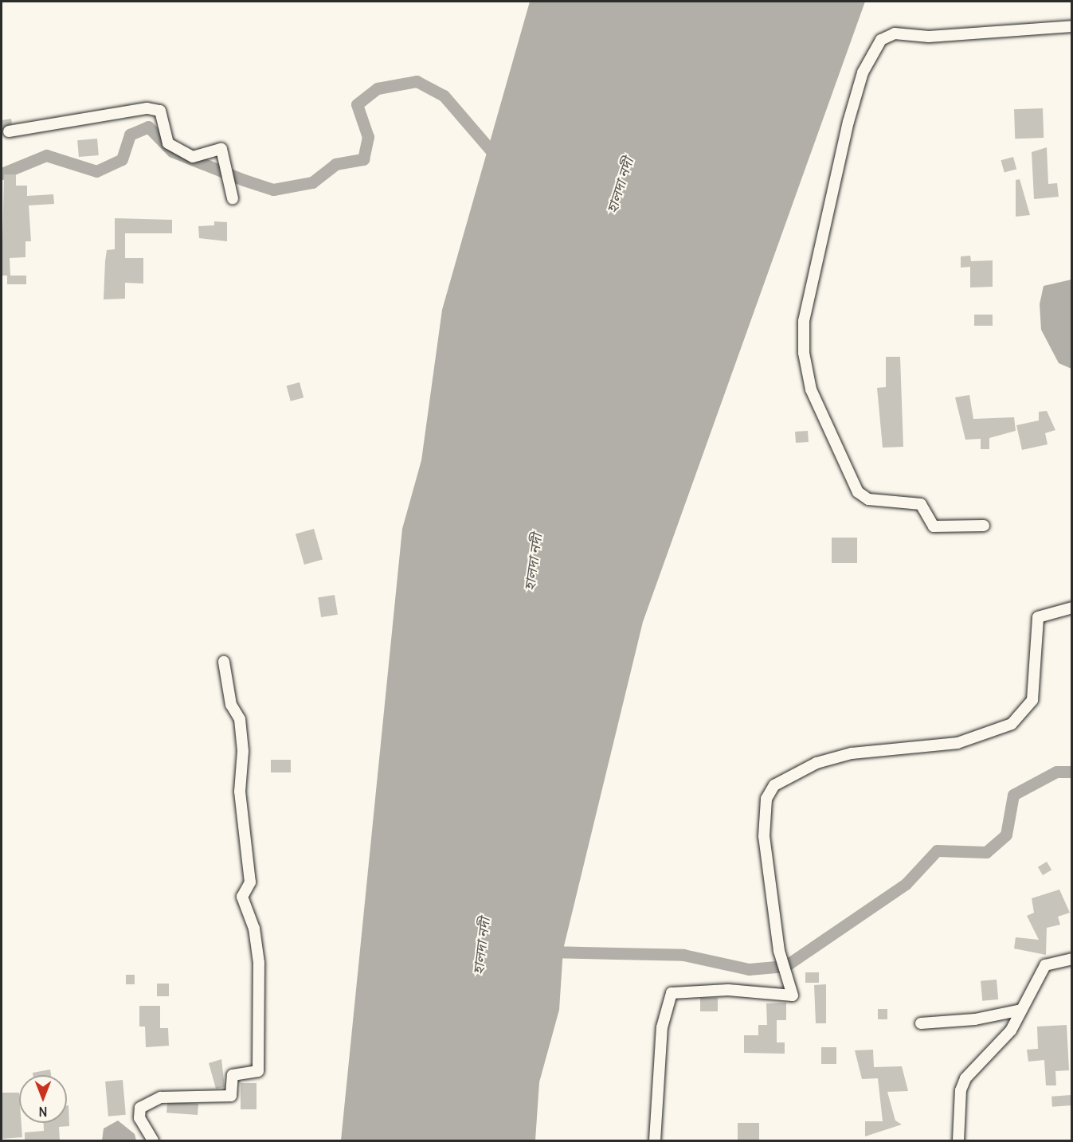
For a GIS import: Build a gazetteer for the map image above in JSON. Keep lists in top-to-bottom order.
{
  "water": ["হালদা নদী"],
  "north": "bottom"
}
